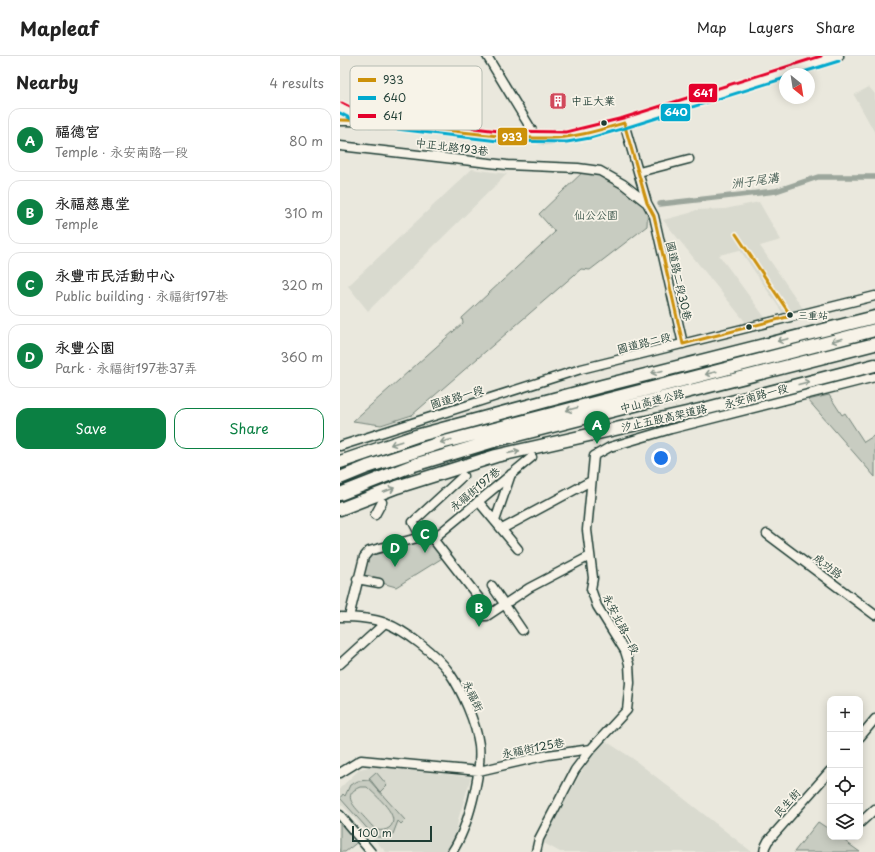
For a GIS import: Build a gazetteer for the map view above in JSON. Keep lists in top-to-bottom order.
{
  "streets": {
    "highway": ["中山高速公路", "汐止五股高架道路"],
    "street": [
      "中正北路193巷",
      "國道路二段30巷",
      "國道路二段",
      "永安南路一段",
      "國道路一段",
      "永福街197巷",
      "成功路",
      "永安北路一段",
      "永福街",
      "永福街125巷",
      "民生街"
    ]
  },
  "crossings": [
    ["中正北路193巷", "國道路二段30巷"],
    ["國道路二段30巷", "國道路二段"],
    ["國道路二段", "國道路一段"],
    ["永安南路一段", "永安北路一段"],
    ["永安北路一段", "永福街125巷"],
    ["永福街", "永福街125巷"]
  ],
  "water": ["洲子尾溝"],
  "parks": ["仙公公園"],
  "places": {
    "building": ["中正大業"],
    "other": ["三重站"]
  },
  "lines": ["transit line 641", "transit line 640", "transit line 933"],
  "legend": ["933", "640", "641"],
  "scale_bar": "100 m",
  "north": "bottom right",
  "page": {
    "header": "Mapleaf",
    "nav": ["Map", "Layers", "Share"],
    "heading": ["Nearby", "4 results"],
    "list": [
      {
        "mark": "A",
        "name": "福德宮",
        "note": "Temple · 永安南路一段",
        "value": "80 m"
      },
      {
        "mark": "B",
        "name": "永福慈惠堂",
        "note": "Temple",
        "value": "310 m"
      },
      {
        "mark": "C",
        "name": "永豐市民活動中心",
        "note": "Public building · 永福街197巷",
        "value": "320 m"
      },
      {
        "mark": "D",
        "name": "永豐公園",
        "note": "Park · 永福街197巷37弄",
        "value": "360 m"
      }
    ],
    "buttons": ["Save", "Share"],
    "pins": [
      "A",
      "C",
      "D",
      "B"
    ],
    "map_buttons": ["+", "−"],
    "scale": "100 m"
  }
}
